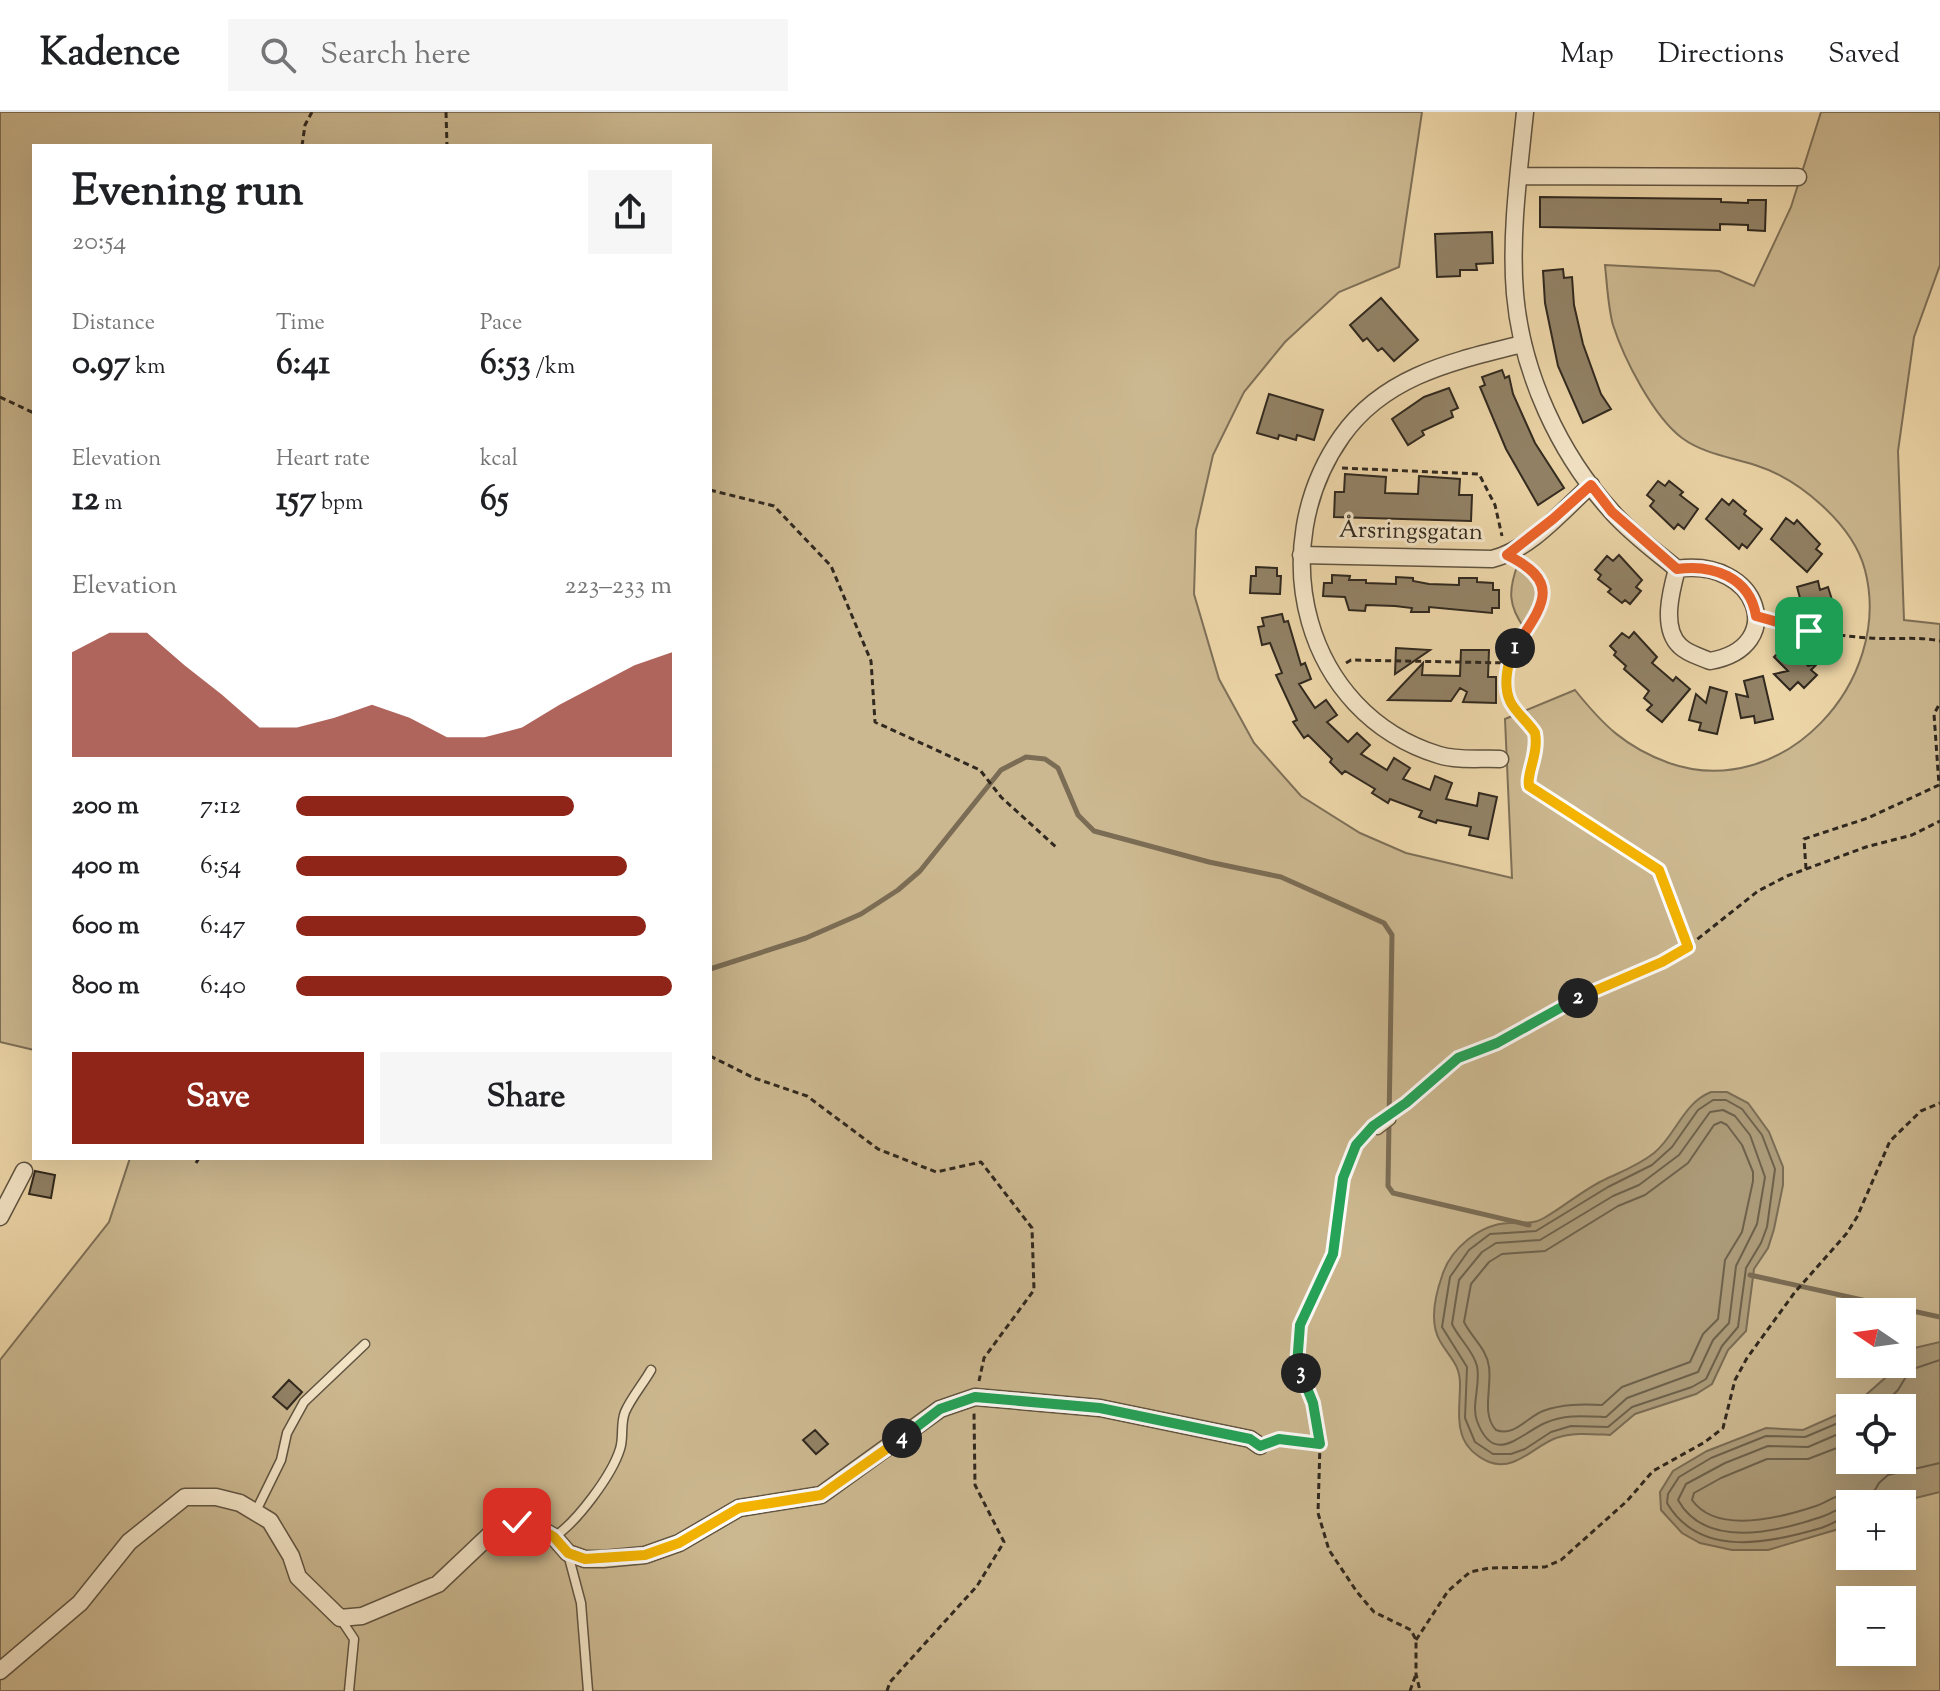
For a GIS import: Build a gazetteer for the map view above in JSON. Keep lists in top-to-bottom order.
{
  "streets": {
    "street": ["Årsringsgatan"]
  },
  "north": "left",
  "page": {
    "header": "Kadence",
    "search": "Search here",
    "nav": ["Map", "Directions", "Saved"],
    "heading": ["Evening run", "20:54"],
    "stats": [
      ["Distance", "0.97 km"],
      ["Time", "6:41"],
      ["Pace", "6:53 /km"],
      ["Elevation", "12 m"],
      ["Heart rate", "157 bpm"],
      ["kcal", "65"]
    ],
    "chart": ["Elevation", "223–233 m"],
    "pins": [
      "1",
      "2",
      "3",
      "4"
    ],
    "list": [
      {
        "name": "200 m",
        "note": "7:12"
      },
      {
        "name": "400 m",
        "note": "6:54"
      },
      {
        "name": "600 m",
        "note": "6:47"
      },
      {
        "name": "800 m",
        "note": "6:40"
      }
    ],
    "buttons": ["Save", "Share"],
    "map_buttons": ["+", "−"]
  }
}
